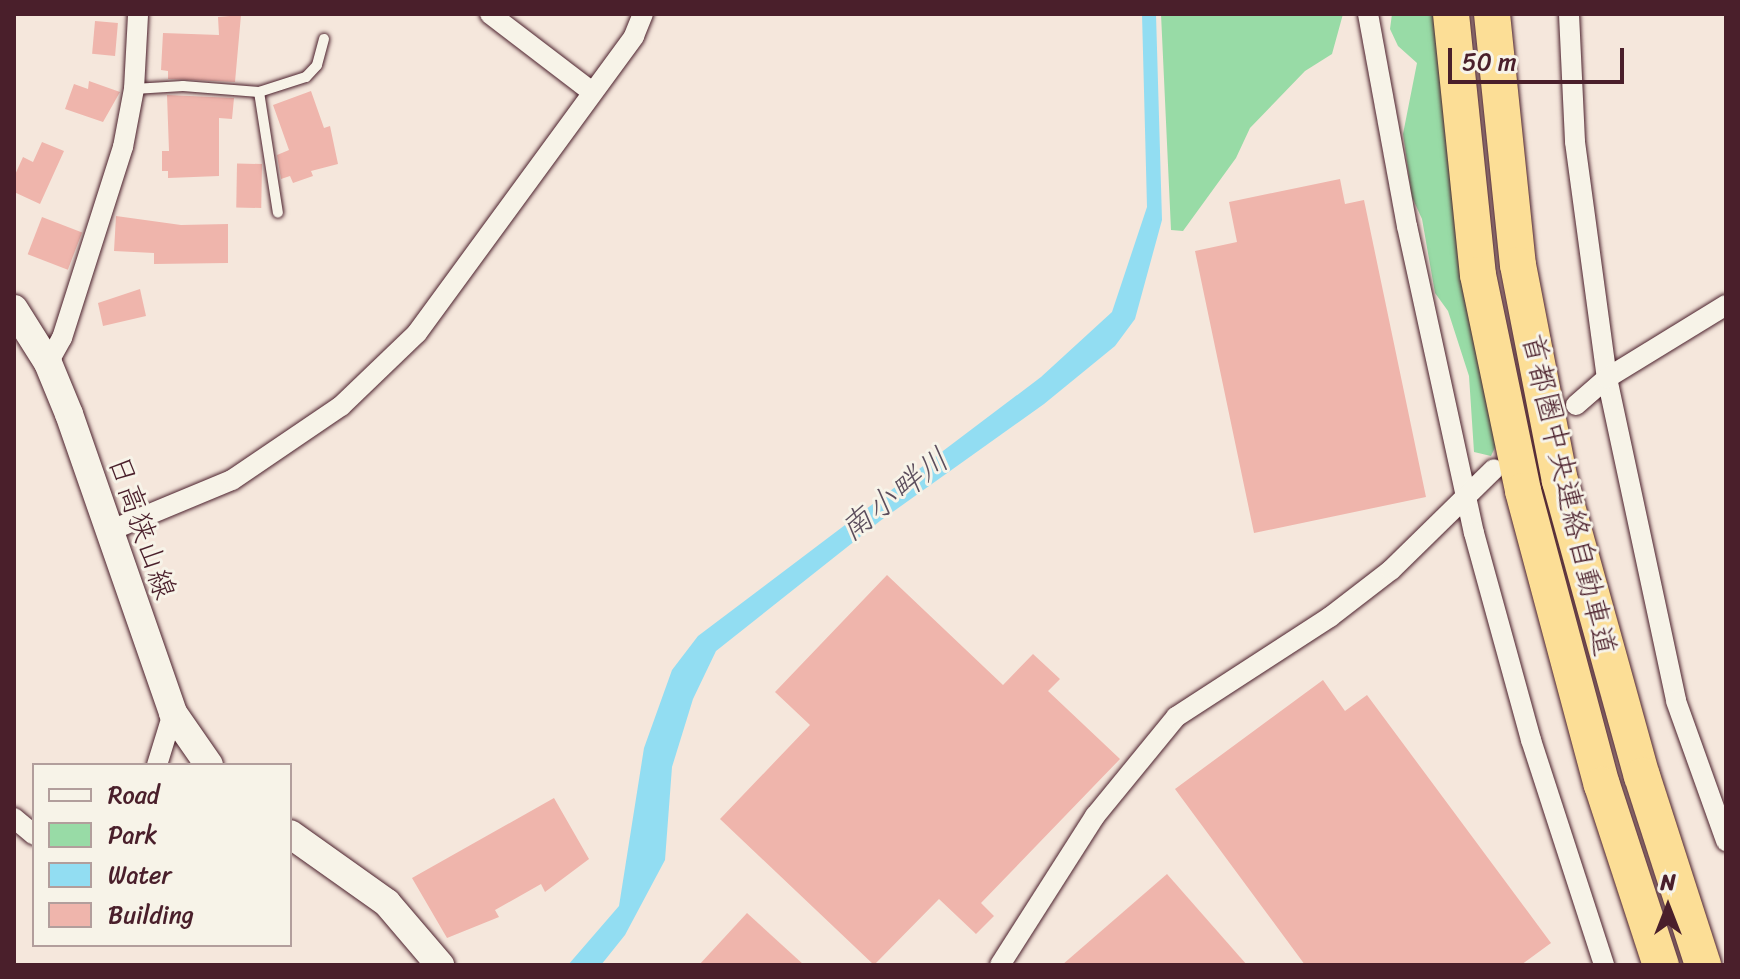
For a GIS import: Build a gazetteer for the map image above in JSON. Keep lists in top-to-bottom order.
{
  "streets": {
    "highway": ["首都圏中央連絡自動車道"],
    "main road": ["日高狭山線"]
  },
  "water": ["南小畔川"],
  "legend": [
    "Road",
    "Park",
    "Water",
    "Building"
  ],
  "scale_bar": "50 m",
  "north": "top"
}
